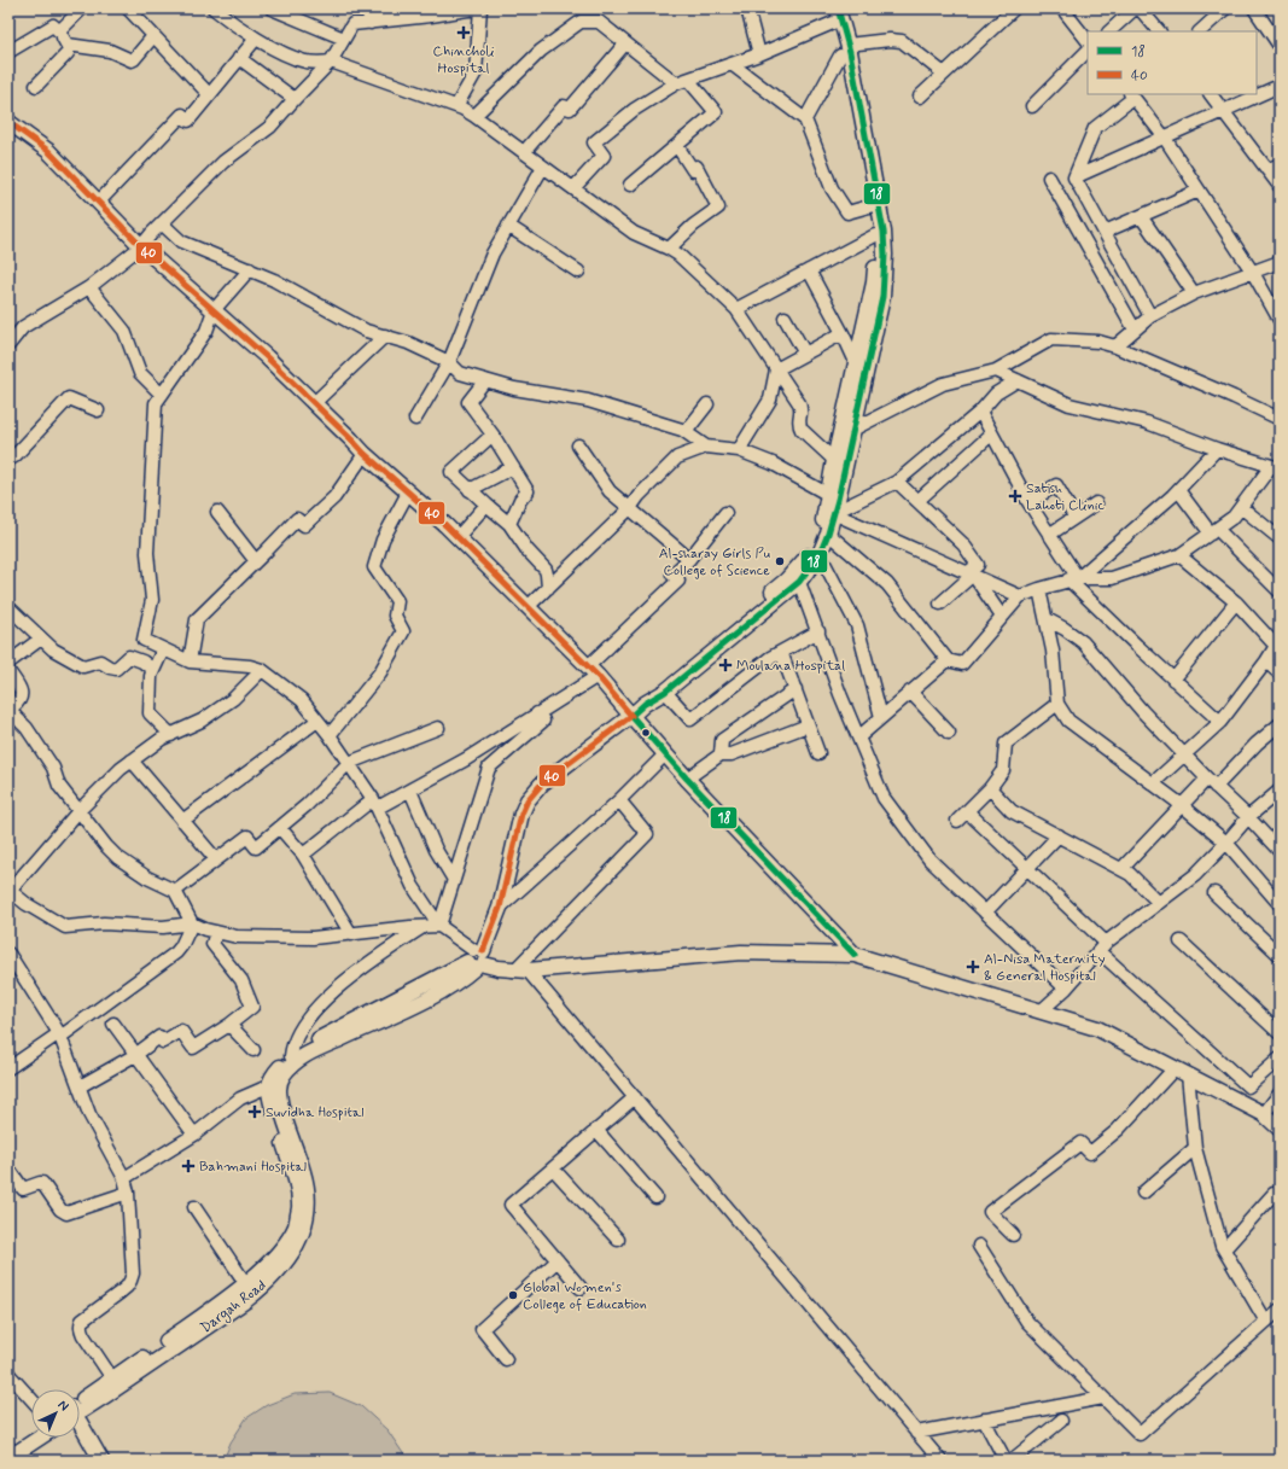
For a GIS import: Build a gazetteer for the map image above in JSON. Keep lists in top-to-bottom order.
{
  "streets": {
    "main road": ["Dargah Road"]
  },
  "places": {
    "health": [
      "Chincholi Hospital",
      "Satish Lahoti Clinic",
      "Moulana Hospital",
      "Al-Nisa Maternity & General Hospital",
      "Suvidha Hospital",
      "Bahmani Hospital"
    ],
    "other": ["Al-sharay Girls Pu College of Science", "Global Women's College of Education"]
  },
  "lines": ["transit line 18", "transit line 40"],
  "legend": ["18", "40"],
  "north": "top right"
}
